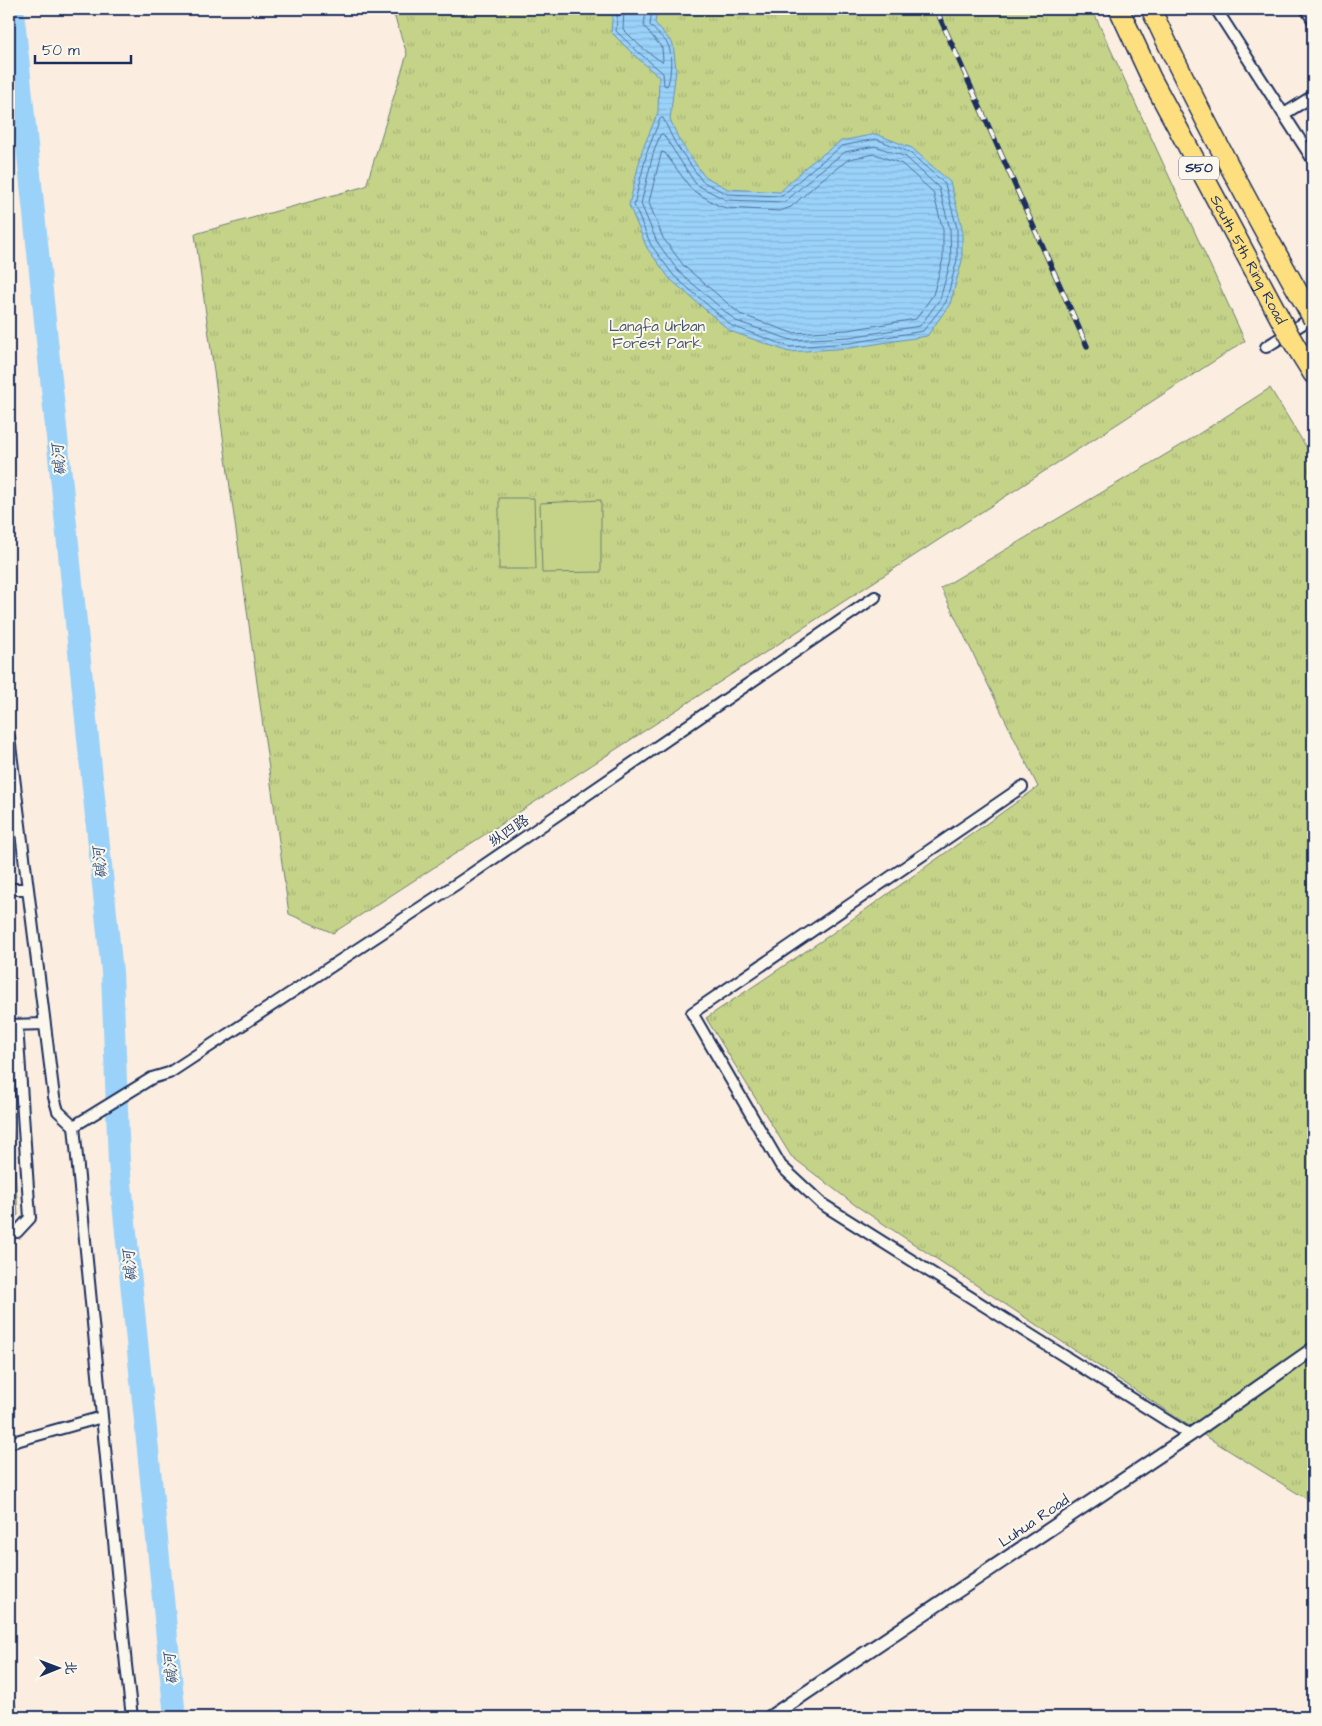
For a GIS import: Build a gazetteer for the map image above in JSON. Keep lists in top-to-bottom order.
{
  "streets": {
    "highway": ["S50", "South 5th Ring Road"],
    "street": ["纵四路", "Luhua Road"]
  },
  "water": ["碱河"],
  "parks": ["Langfa Urban Forest Park"],
  "scale_bar": "50 m",
  "north": "right"
}
